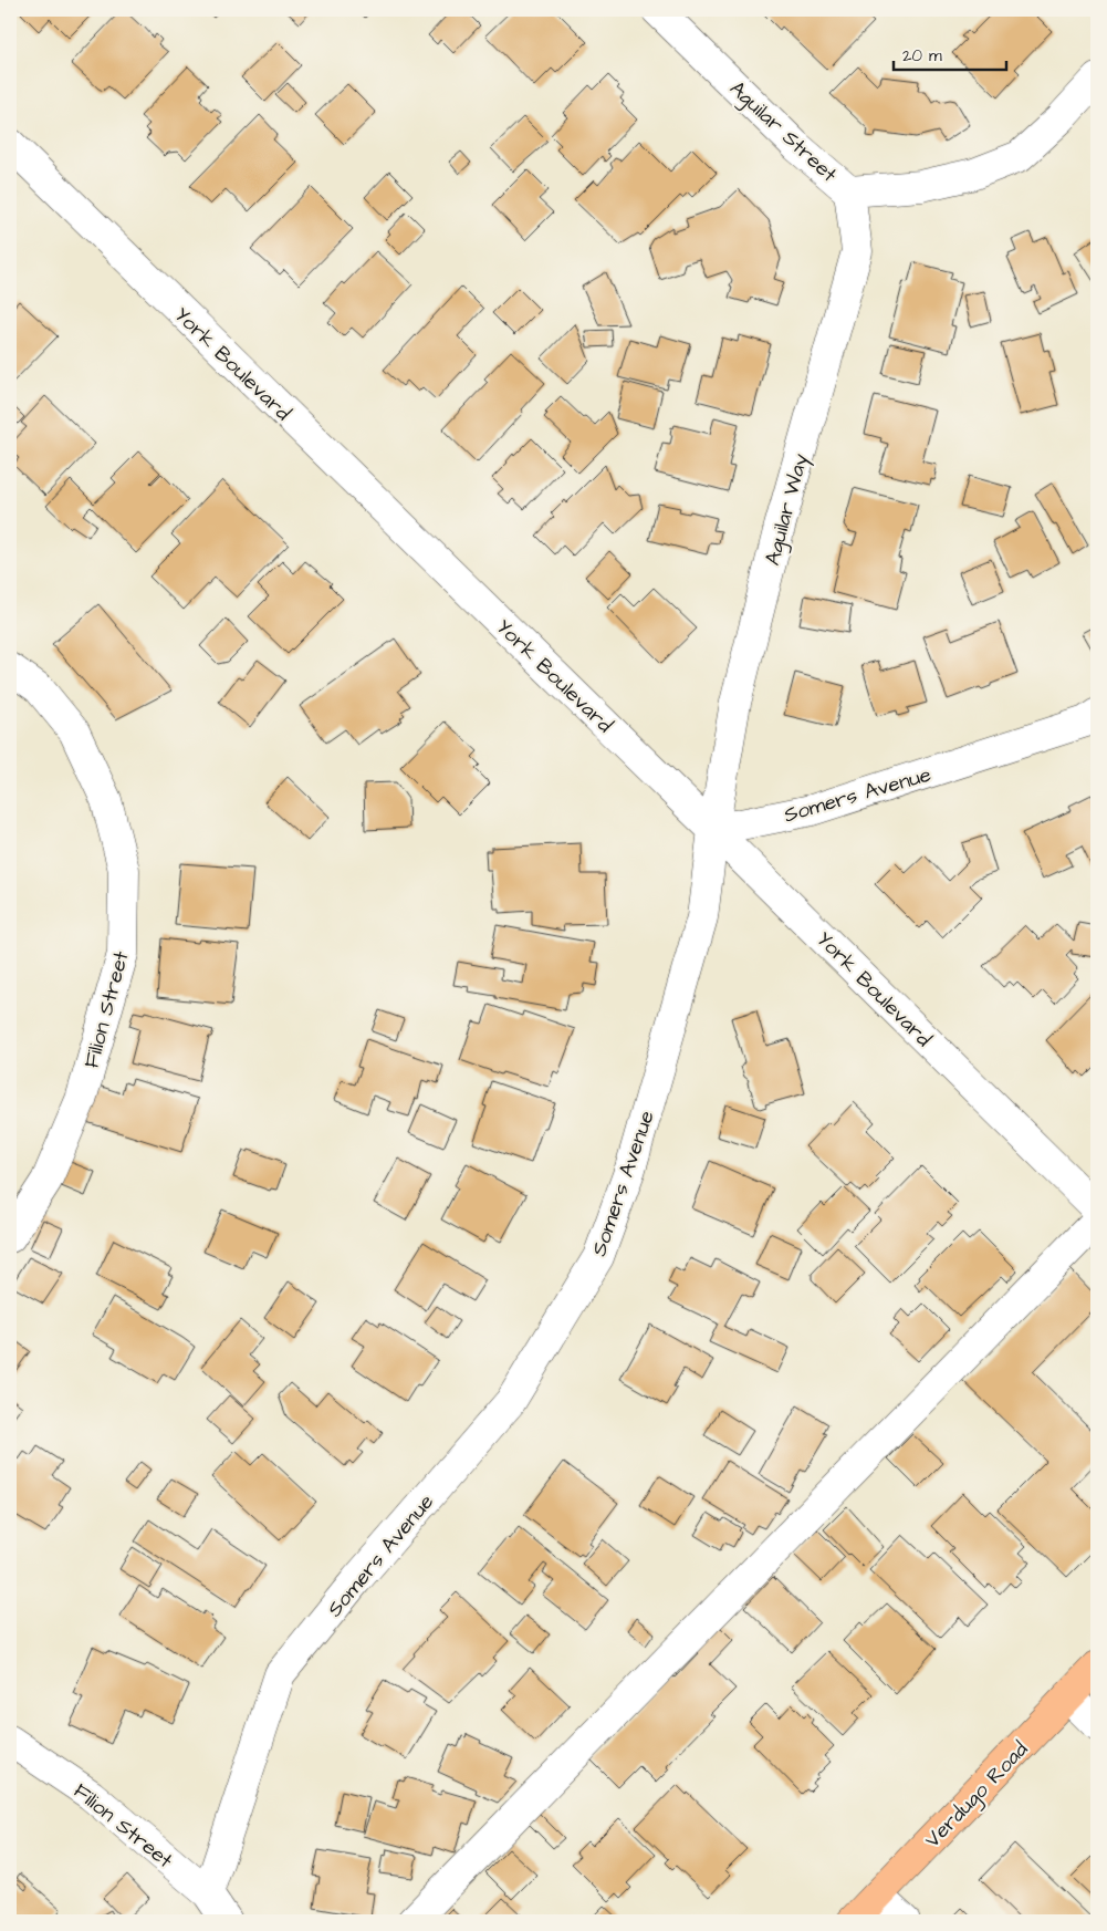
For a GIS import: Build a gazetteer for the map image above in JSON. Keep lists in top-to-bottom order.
{
  "streets": {
    "main road": ["Verdugo Road"],
    "street": [
      "Aguilar Street",
      "York Boulevard",
      "Aguilar Way",
      "Somers Avenue",
      "Filion Street"
    ]
  },
  "crossings": [
    ["Aguilar Street", "Aguilar Way"],
    ["York Boulevard", "Aguilar Way"],
    ["York Boulevard", "Somers Avenue"],
    ["Aguilar Way", "Somers Avenue"],
    ["Somers Avenue", "Filion Street"]
  ],
  "scale_bar": "20 m"
}
